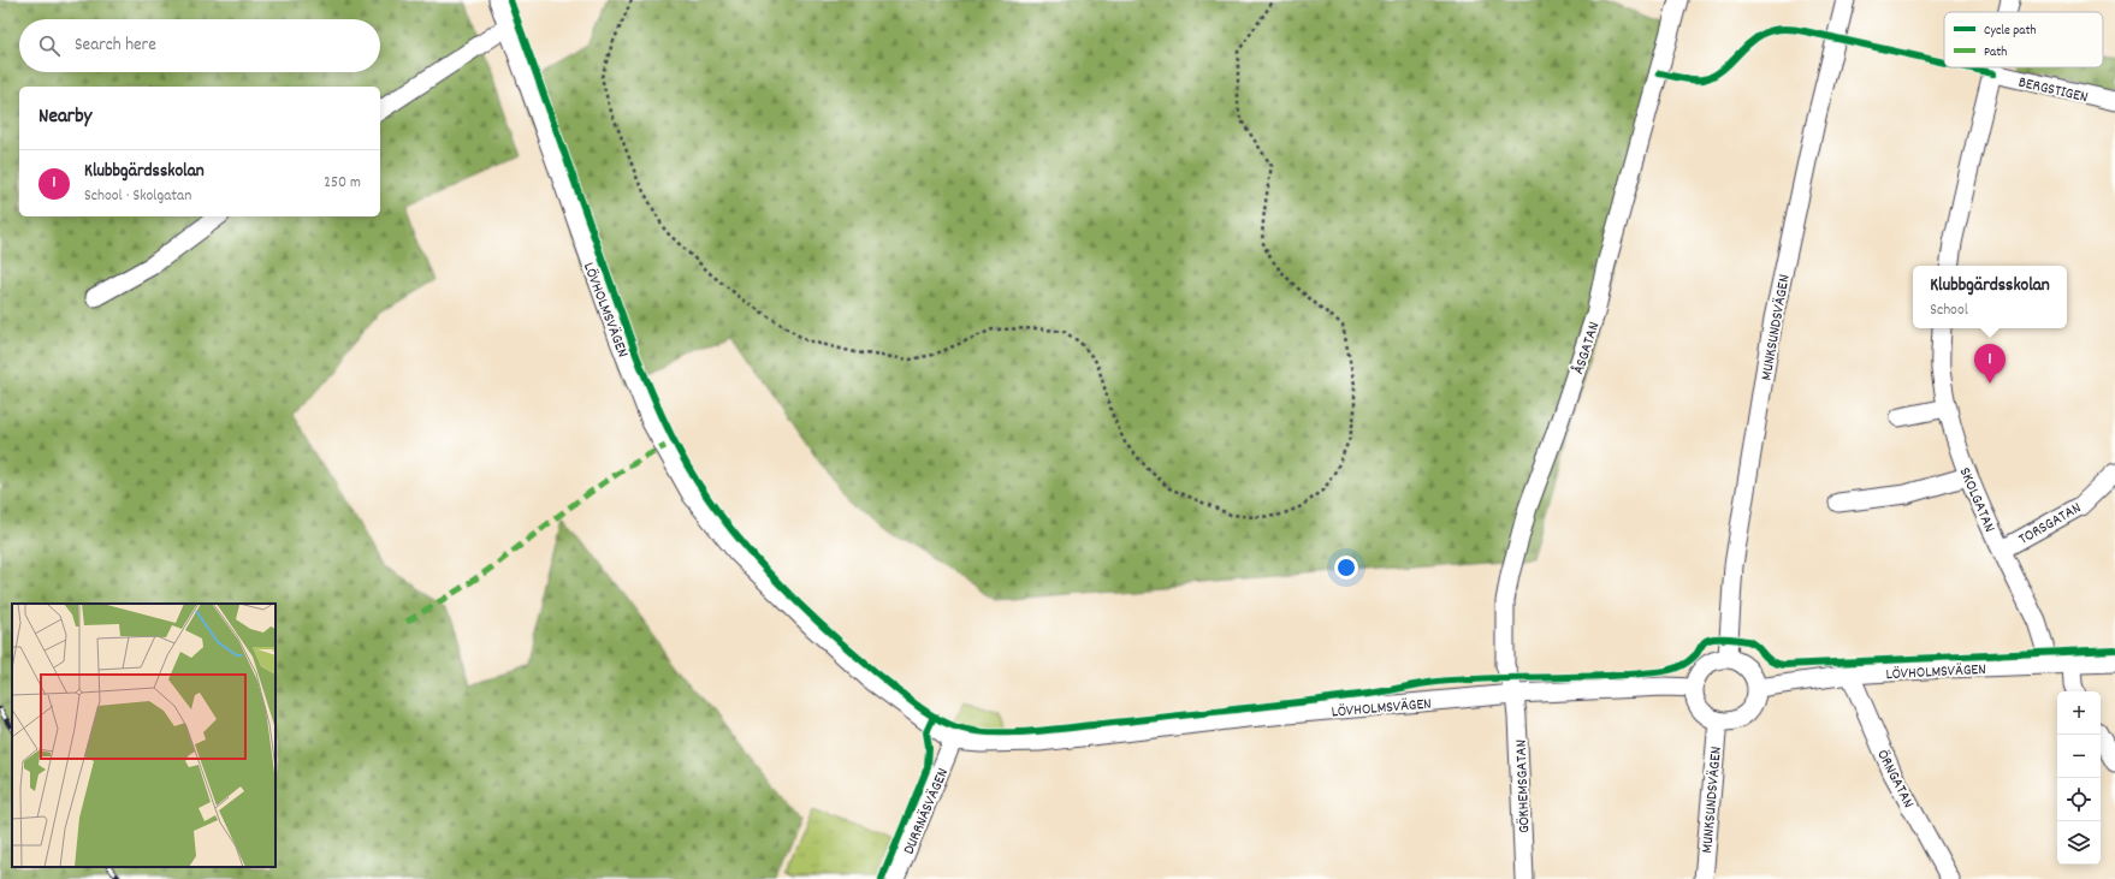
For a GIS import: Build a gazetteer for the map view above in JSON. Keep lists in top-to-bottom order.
{
  "streets": {
    "street": [
      "BERGSTIGEN",
      "LÖVHOLMSVÄGEN",
      "MUNKSUNDSVÄGEN",
      "ÅSGATAN",
      "SKOLGATAN",
      "TORSGATAN",
      "ÖRNGATAN",
      "GÖKHEMSGATAN",
      "DURRNÄSVÄGEN"
    ]
  },
  "crossings": [
    ["LÖVHOLMSVÄGEN", "MUNKSUNDSVÄGEN"],
    ["LÖVHOLMSVÄGEN", "ÅSGATAN"],
    ["LÖVHOLMSVÄGEN", "SKOLGATAN"],
    ["LÖVHOLMSVÄGEN", "ÖRNGATAN"],
    ["LÖVHOLMSVÄGEN", "GÖKHEMSGATAN"],
    ["LÖVHOLMSVÄGEN", "DURRNÄSVÄGEN"],
    ["ÅSGATAN", "GÖKHEMSGATAN"],
    ["SKOLGATAN", "TORSGATAN"]
  ],
  "legend": ["Cycle path", "Path"],
  "page": {
    "search": "Search here",
    "heading": "Nearby",
    "list": [
      {
        "mark": "1",
        "name": "Klubbgärdsskolan",
        "note": "School · Skolgatan",
        "value": "250 m"
      }
    ],
    "popup": ["Klubbgärdsskolan", "School"],
    "pins": "1",
    "map_buttons": ["+", "−"]
  }
}
